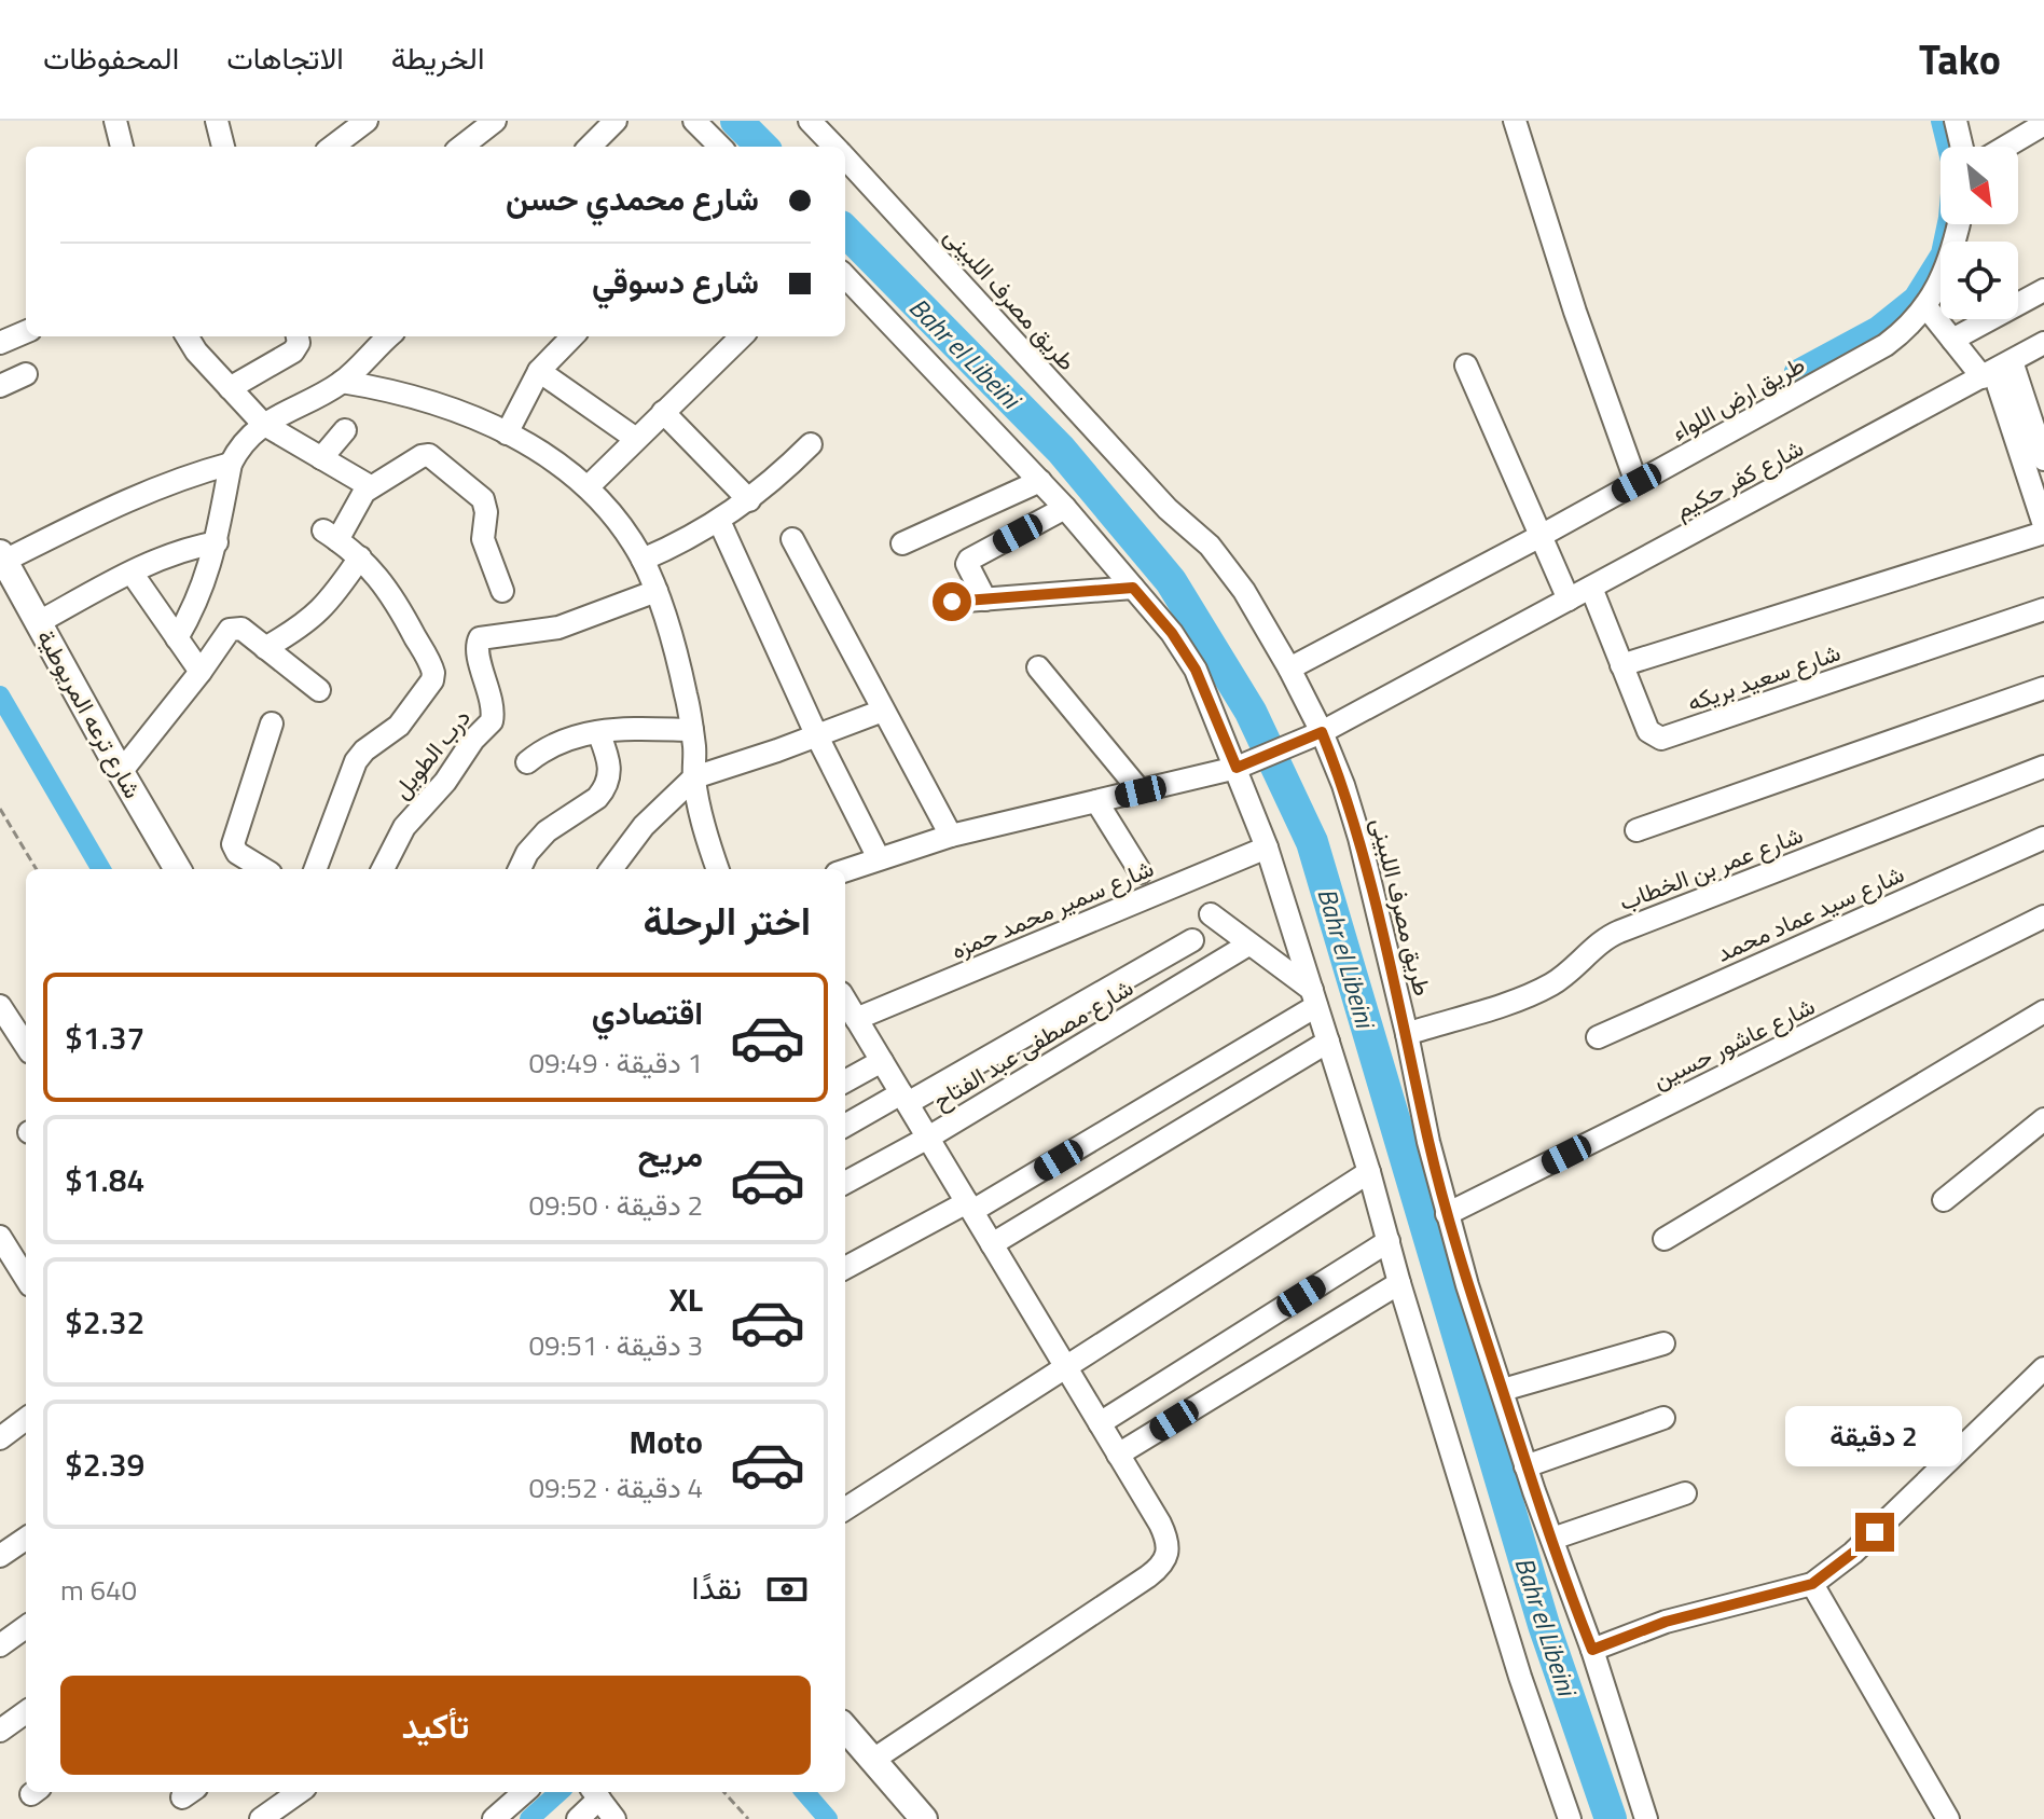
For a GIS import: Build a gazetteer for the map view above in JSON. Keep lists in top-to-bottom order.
{
  "streets": {
    "main road": ["شارع ترعه المريوطية"],
    "street": [
      "طريق مصرف اللبينى",
      "طريق ارض اللواء",
      "شارع كفر حكيم",
      "شارع سعيد بريكه",
      "درب الطويل",
      "شارع عمر بن الخطاب",
      "شارع سمير محمد حمزه",
      "شارع سيد عماد محمد",
      "شارع عاشور حسين",
      "شارع مصطفى عبد الفتاح"
    ]
  },
  "crossings": [
    ["طريق مصرف اللبينى", "طريق ارض اللواء"],
    ["طريق مصرف اللبينى", "شارع كفر حكيم"],
    ["طريق مصرف اللبينى", "شارع عمر بن الخطاب"],
    ["طريق مصرف اللبينى", "شارع عاشور حسين"],
    ["شارع كفر حكيم", "شارع سعيد بريكه"]
  ],
  "water": ["Bahr el Libeini"],
  "north": "bottom right",
  "page": {
    "header": "Tako",
    "nav": ["الخريطة", "الاتجاهات", "المحفوظات"],
    "banner": ["شارع محمدي حسن", "شارع دسوقي"],
    "heading": "اختر الرحلة",
    "list": [
      {
        "name": "اقتصادي",
        "note": "1 دقيقة · 09:49",
        "value": "$1.37"
      },
      {
        "name": "مريح",
        "note": "2 دقيقة · 09:50",
        "value": "$1.84"
      },
      {
        "name": "XL",
        "note": "3 دقيقة · 09:51",
        "value": "$2.32"
      },
      {
        "name": "Moto",
        "note": "4 دقيقة · 09:52",
        "value": "$2.39"
      }
    ],
    "bubble": "2 دقيقة",
    "pay": ["نقدًا", "640 m"],
    "buttons": "تأكيد"
  }
}
